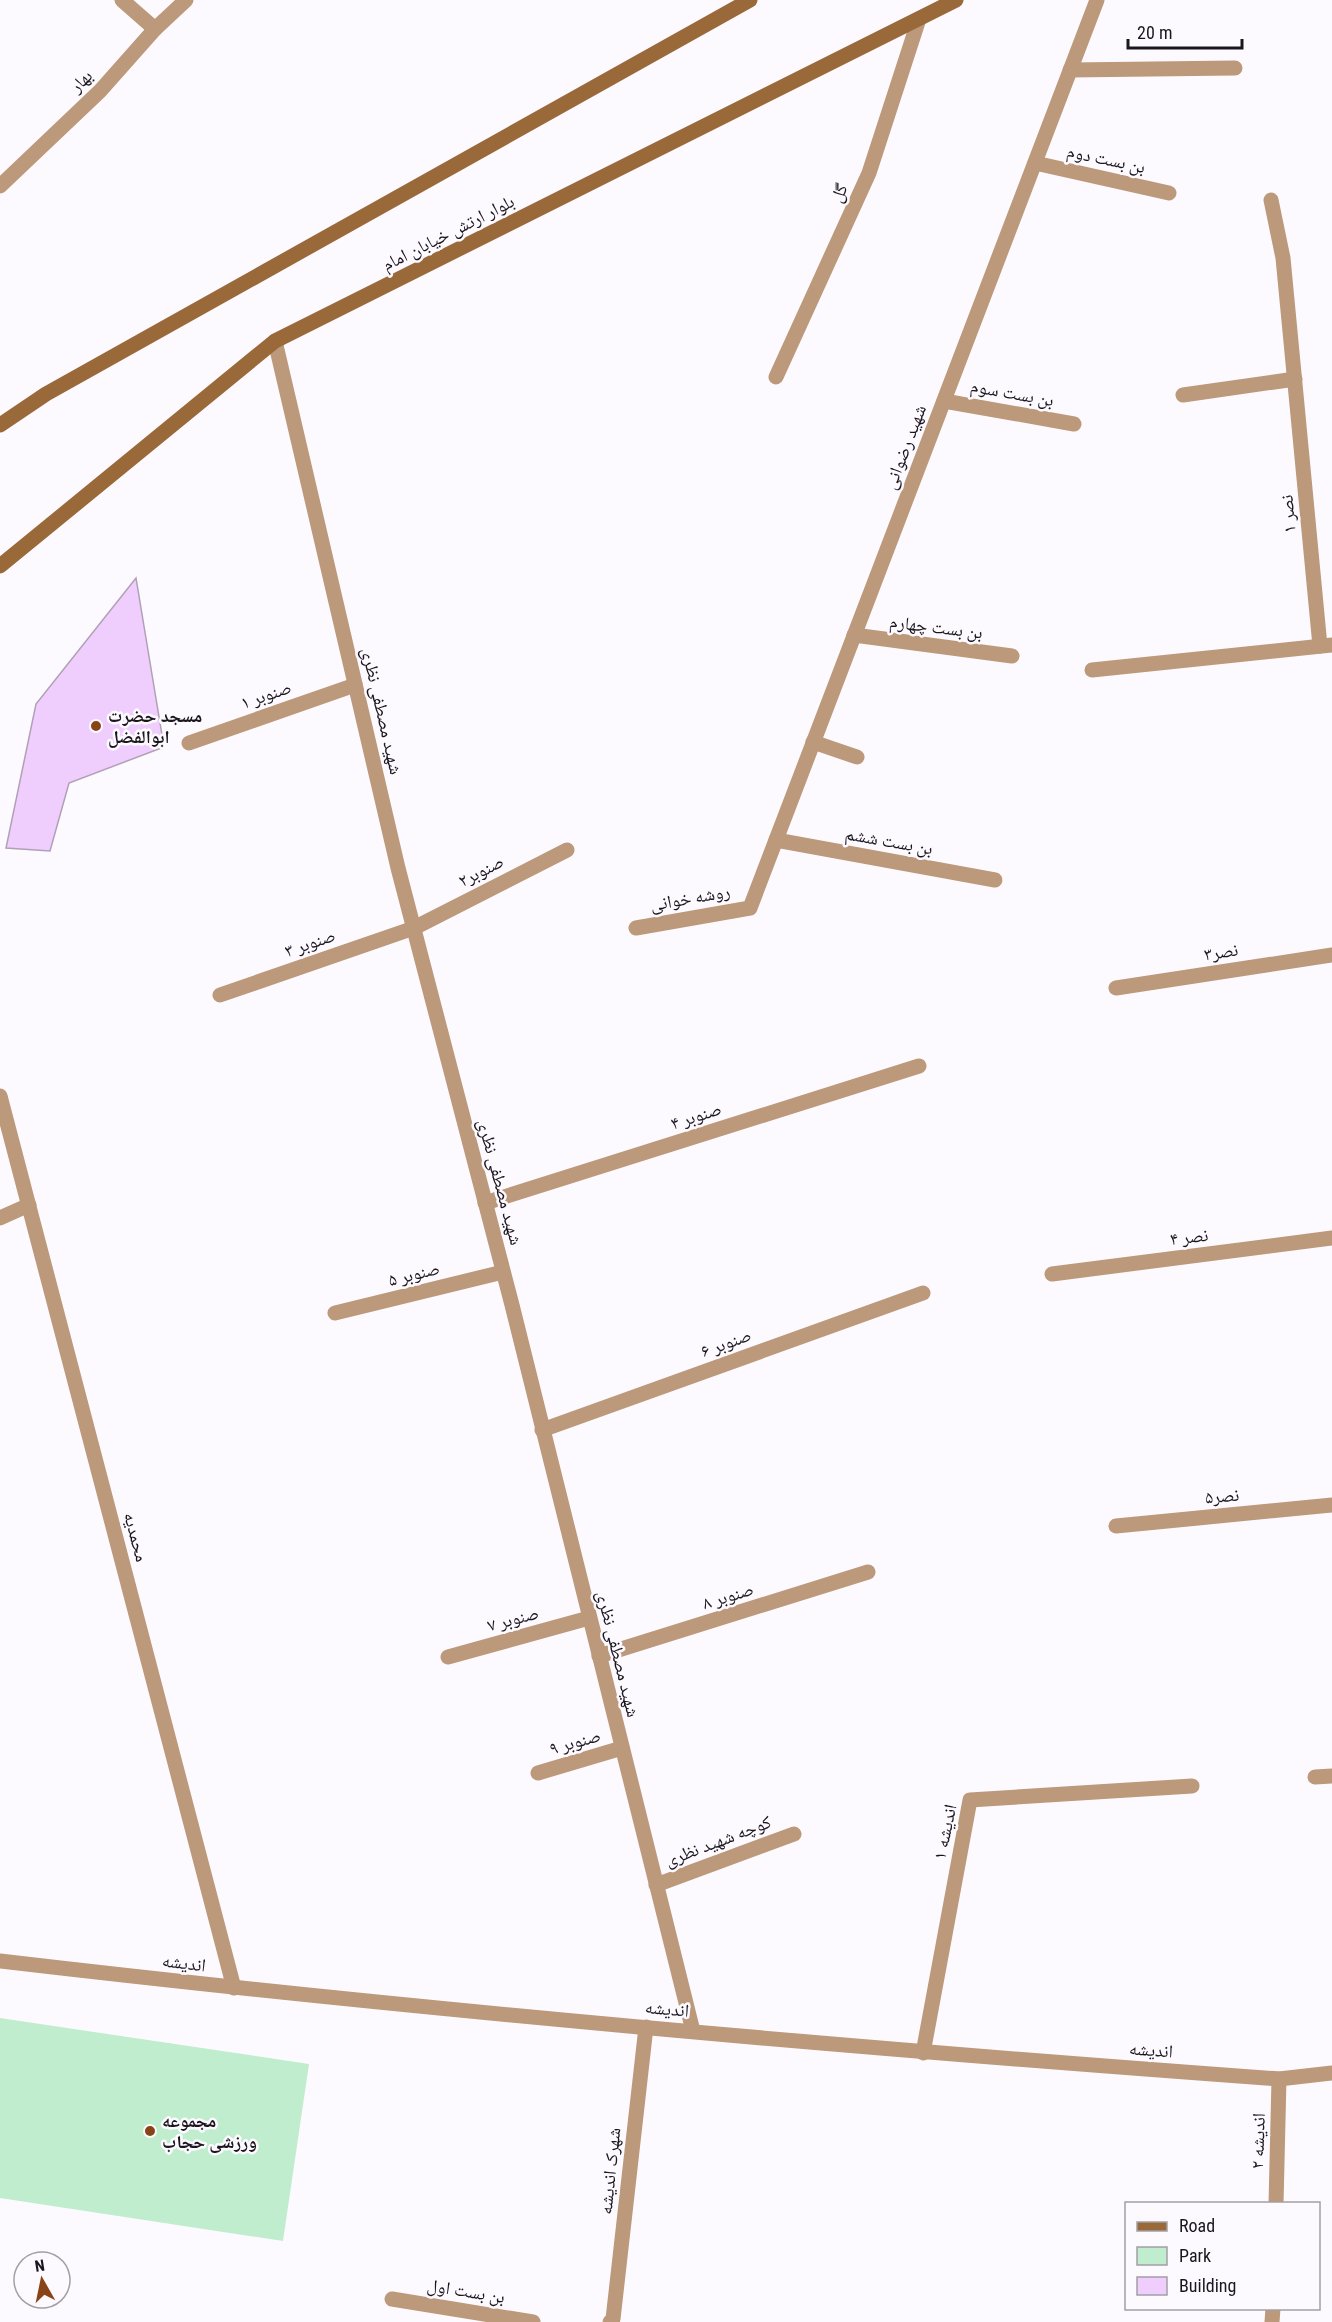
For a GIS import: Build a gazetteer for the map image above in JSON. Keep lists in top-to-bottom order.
{
  "streets": {
    "main road": ["بلوار ارتش خیابان امام"],
    "street": [
      "بهار",
      "بن بست دوم",
      "گل",
      "بن بست سوم",
      "شهید رضوانی",
      "نصر ۱",
      "بن بست چهارم",
      "صنوبر ۱",
      "شهید مصطفی نظری",
      "بن بست ششم",
      "صنوبر۲",
      "روشه خوانی",
      "صنوبر ۳",
      "نصر۳",
      "صنوبر ۴",
      "نصر ۴",
      "صنوبر ۵",
      "صنوبر ۶",
      "نصر۵",
      "محمدیه",
      "صنوبر ۸",
      "صنوبر ۷",
      "صنوبر ۹",
      "اندیشه ۱",
      "کوچه شهید نظری",
      "اندیشه",
      "اندیشه ۲",
      "شهرک اندیشه",
      "بن بست اول"
    ]
  },
  "crossings": [
    ["بن بست دوم", "شهید رضوانی"],
    ["گل", "بلوار ارتش خیابان امام"],
    ["بلوار ارتش خیابان امام", "شهید مصطفی نظری"],
    ["بن بست سوم", "شهید رضوانی"],
    ["شهید رضوانی", "بن بست چهارم"],
    ["شهید رضوانی", "بن بست ششم"],
    ["شهید رضوانی", "روشه خوانی"],
    ["صنوبر ۱", "شهید مصطفی نظری"],
    ["شهید مصطفی نظری", "صنوبر۲"],
    ["شهید مصطفی نظری", "صنوبر ۳"],
    ["شهید مصطفی نظری", "صنوبر ۴"],
    ["شهید مصطفی نظری", "صنوبر ۵"],
    ["شهید مصطفی نظری", "صنوبر ۶"],
    ["شهید مصطفی نظری", "صنوبر ۸"],
    ["شهید مصطفی نظری", "صنوبر ۷"],
    ["شهید مصطفی نظری", "صنوبر ۹"],
    ["شهید مصطفی نظری", "کوچه شهید نظری"],
    ["شهید مصطفی نظری", "اندیشه"],
    ["صنوبر۲", "صنوبر ۳"],
    ["محمدیه", "اندیشه"],
    ["اندیشه ۱", "اندیشه"],
    ["اندیشه", "اندیشه ۲"],
    ["اندیشه", "شهرک اندیشه"]
  ],
  "places": ["مسجد حضرت ابوالفضل", "مجموعه ورزشی حجاب"],
  "legend": ["Road", "Park", "Building"],
  "scale_bar": "20 m",
  "north": "top"
}
